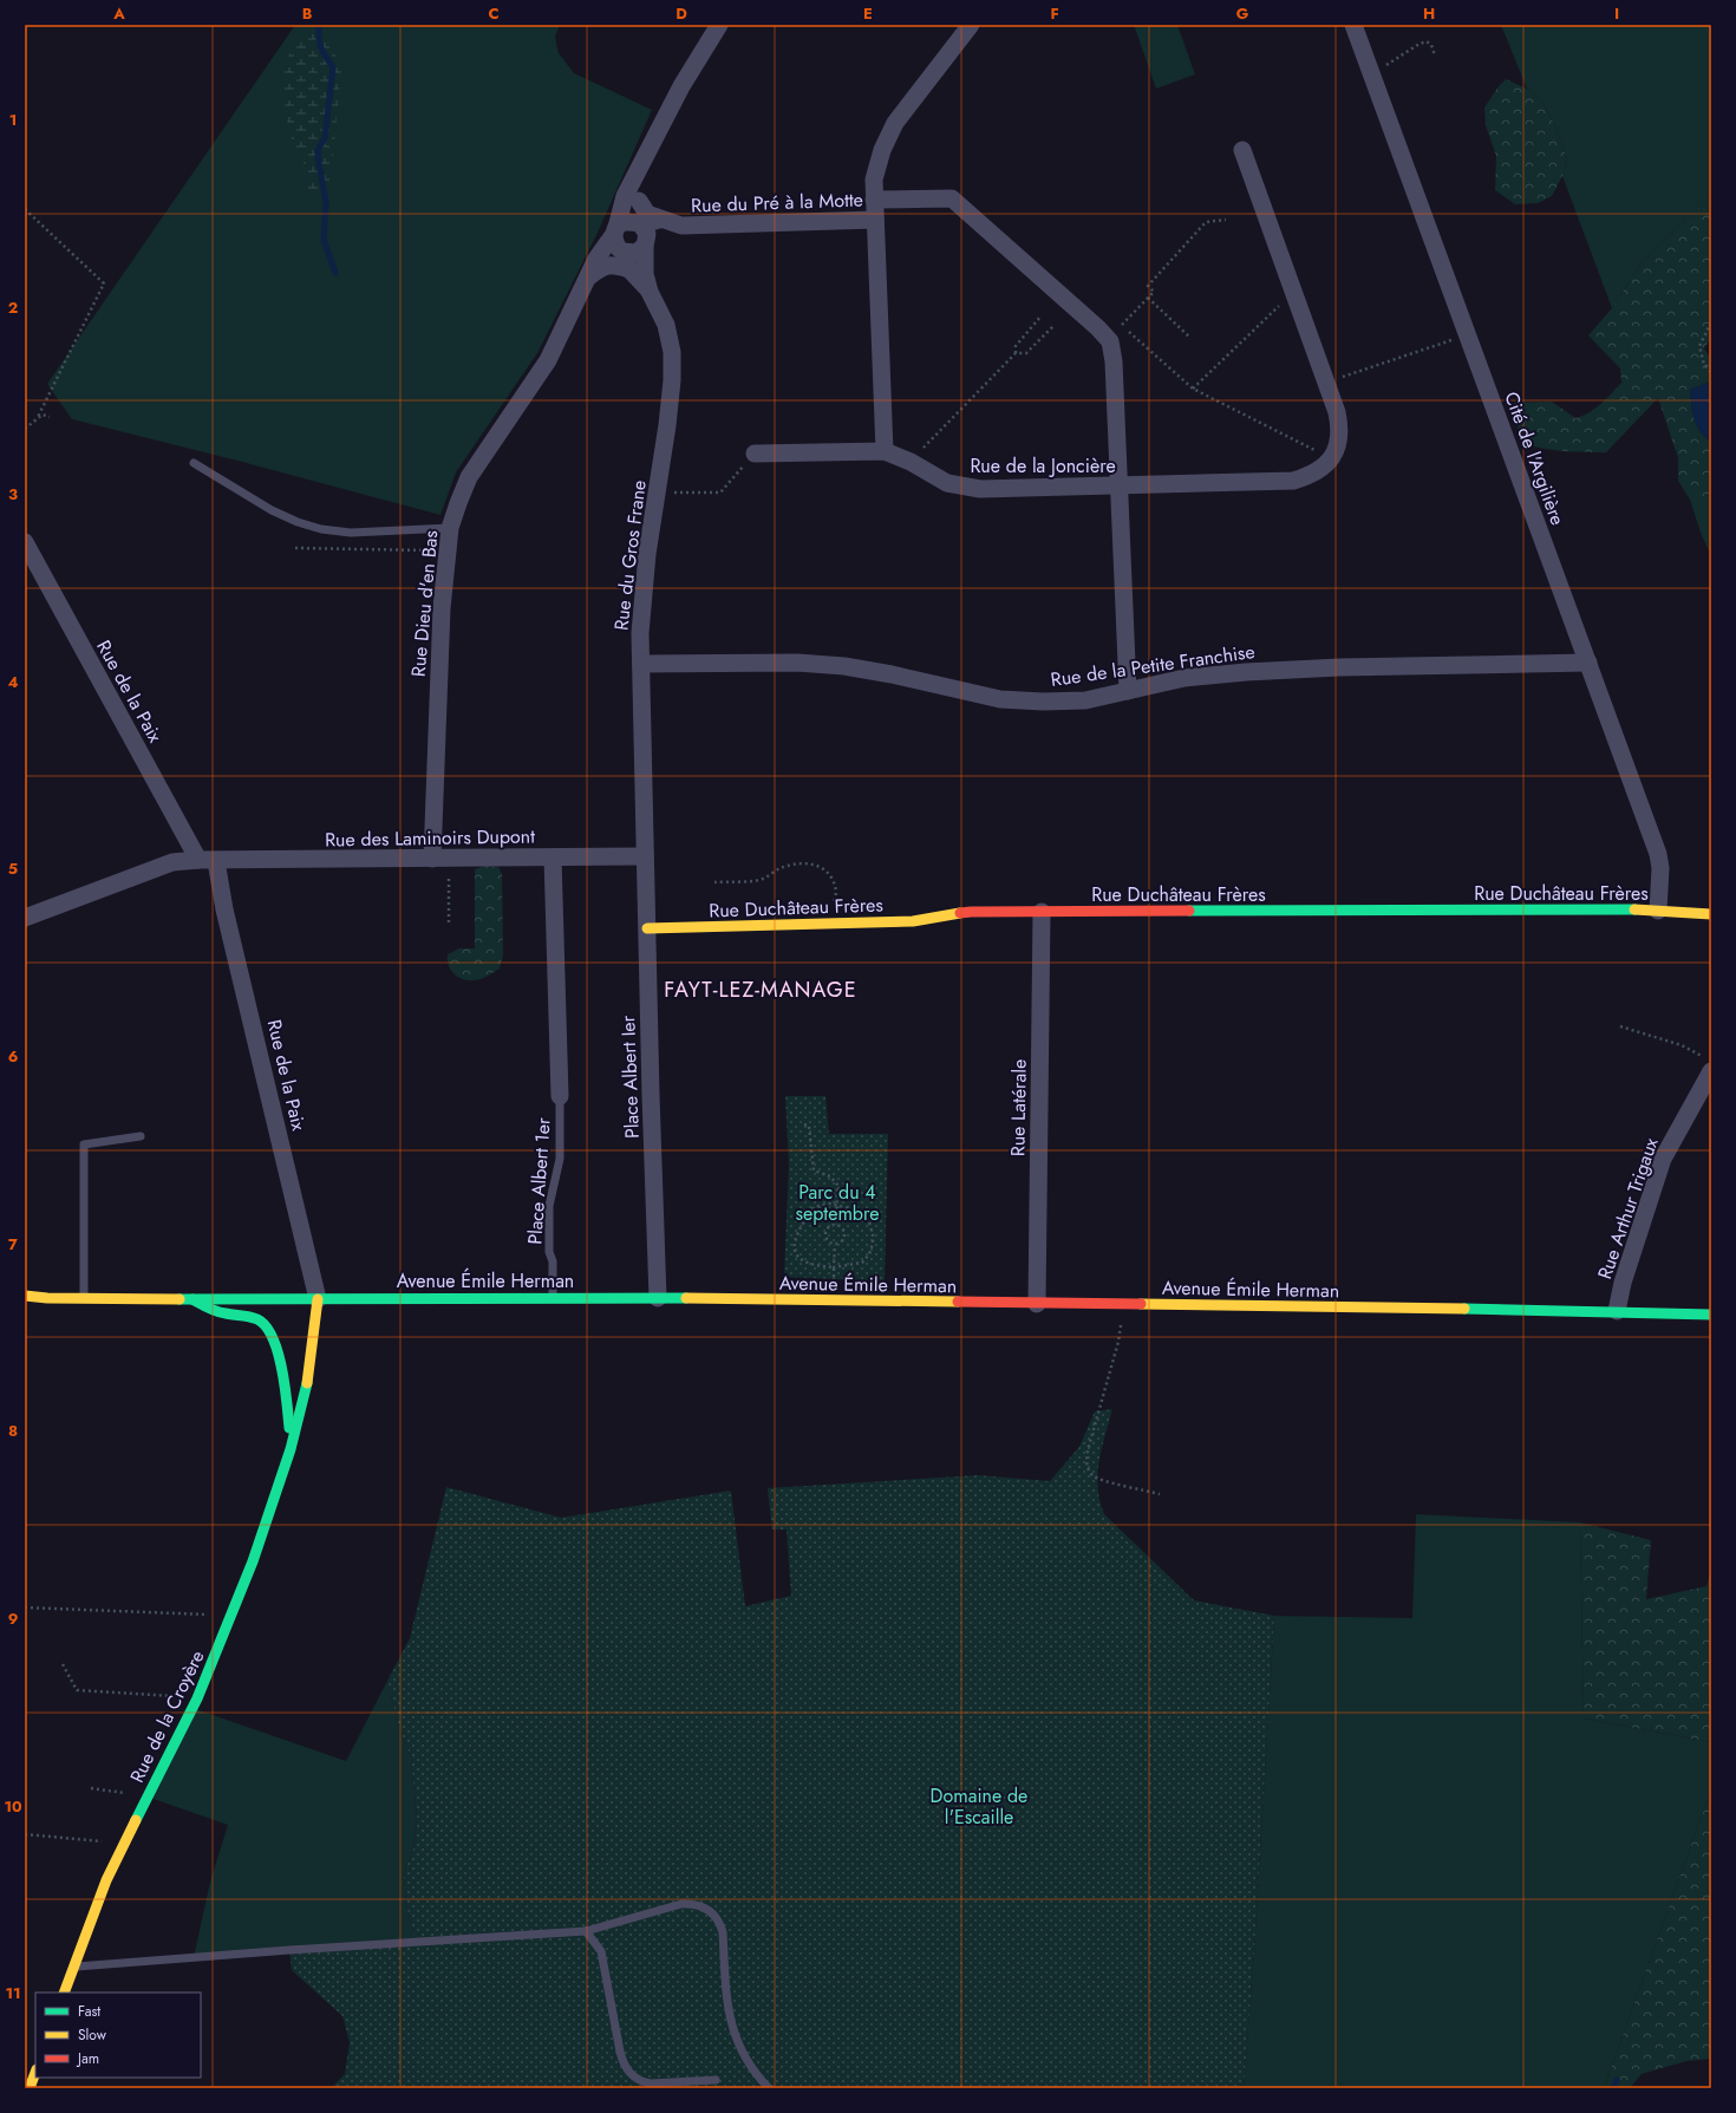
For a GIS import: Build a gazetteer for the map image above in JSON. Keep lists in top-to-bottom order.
{
  "streets": {
    "street": [
      "Rue du Pré à la Motte",
      "Cité de l'Argilière",
      "Rue de la Joncière",
      "Rue du Gros Frane",
      "Rue Dieu d'en Bas",
      "Rue de la Petite Franchise",
      "Rue de la Paix",
      "Rue des Laminoirs Dupont",
      "Rue Duchâteau Frères",
      "Place Albert Ier",
      "Rue Latérale",
      "Rue Arthur Trigaux",
      "Avenue Émile Herman",
      "Rue de la Croyère"
    ],
    "lane": ["Place Albert 1er"]
  },
  "crossings": [
    ["Rue du Pré à la Motte", "Rue du Gros Frane"],
    ["Cité de l'Argilière", "Rue de la Petite Franchise"],
    ["Cité de l'Argilière", "Rue Duchâteau Frères"],
    ["Rue du Gros Frane", "Rue de la Petite Franchise"],
    ["Rue du Gros Frane", "Rue des Laminoirs Dupont"],
    ["Rue du Gros Frane", "Place Albert Ier"],
    ["Rue Dieu d'en Bas", "Rue des Laminoirs Dupont"],
    ["Rue de la Paix", "Rue des Laminoirs Dupont"],
    ["Rue de la Paix", "Avenue Émile Herman"],
    ["Rue de la Paix", "Rue de la Croyère"],
    ["Rue des Laminoirs Dupont", "Place Albert Ier"],
    ["Rue Duchâteau Frères", "Place Albert Ier"],
    ["Rue Duchâteau Frères", "Rue Latérale"],
    ["Place Albert Ier", "Avenue Émile Herman"],
    ["Rue Latérale", "Avenue Émile Herman"],
    ["Place Albert 1er", "Avenue Émile Herman"],
    ["Rue Arthur Trigaux", "Avenue Émile Herman"],
    ["Avenue Émile Herman", "Rue de la Croyère"]
  ],
  "districts": ["FAYT-LEZ-MANAGE"],
  "parks": ["Parc du 4 septembre", "Domaine de l'Escaille"],
  "legend": ["Fast", "Slow", "Jam"],
  "grid": {
    "columns": [
      "A",
      "B",
      "C",
      "D",
      "E",
      "F",
      "G",
      "H",
      "I"
    ],
    "rows": [
      "1",
      "2",
      "3",
      "4",
      "5",
      "6",
      "7",
      "8",
      "9",
      "10",
      "11"
    ]
  }
}
